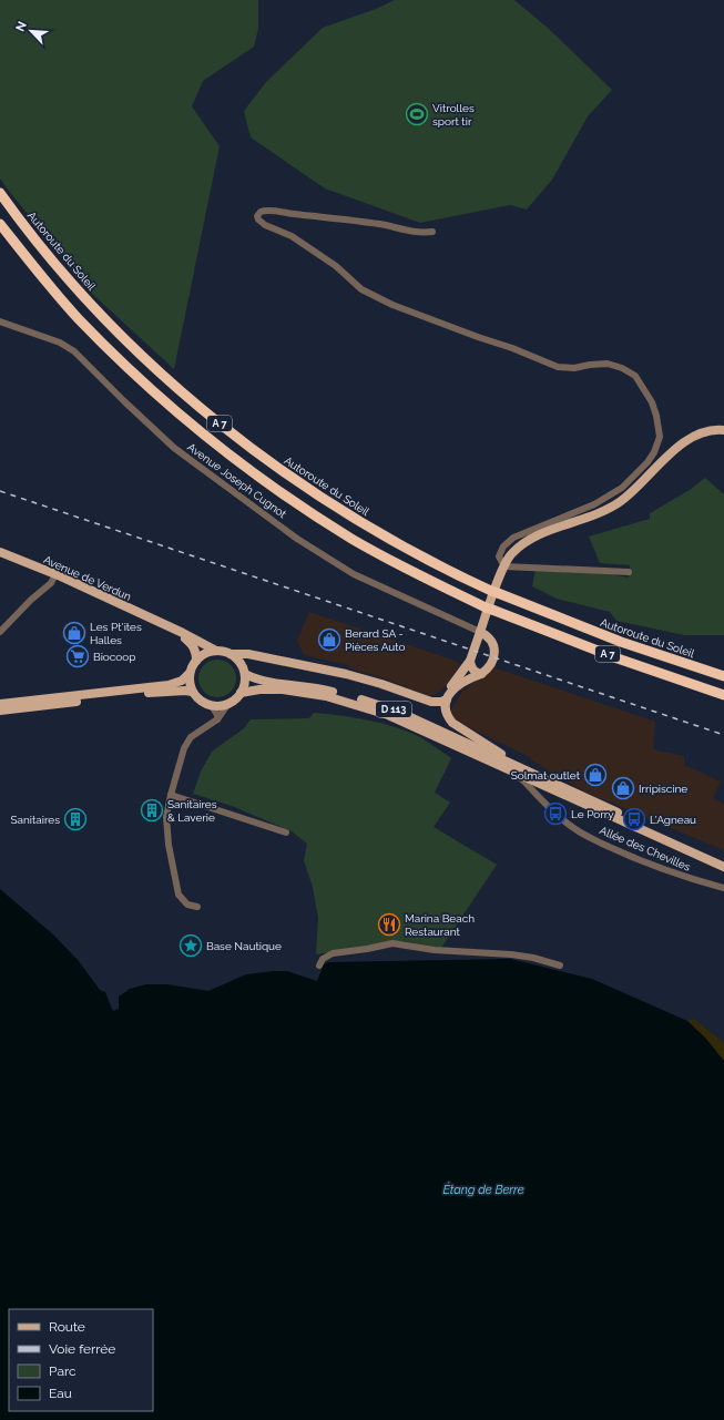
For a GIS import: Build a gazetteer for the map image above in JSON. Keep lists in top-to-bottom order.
{
  "streets": {
    "highway": ["Autoroute du Soleil", "A 7"],
    "main road": ["Avenue de Verdun", "D 113"],
    "street": ["Avenue Joseph Cugnot", "Allée des Chevilles"]
  },
  "crossings": [
    ["D 113", "Allée des Chevilles"]
  ],
  "water": ["Étang de Berre"],
  "places": {
    "sports": ["Vitrolles sport tir"],
    "shop": [
      "Les Pt'ites Halles",
      "Berard SA - Pièces Auto",
      "Solmat outlet",
      "Irripiscine"
    ],
    "supermarket": ["Biocoop"],
    "building": ["Sanitaires & Laverie", "Sanitaires"],
    "bus stop": ["Le Porry", "L'Agneau"],
    "restaurant": ["Marina Beach Restaurant"],
    "place": ["Base Nautique"]
  },
  "legend": [
    "Route",
    "Voie ferrée",
    "Parc",
    "Eau"
  ],
  "north": "top left"
}
